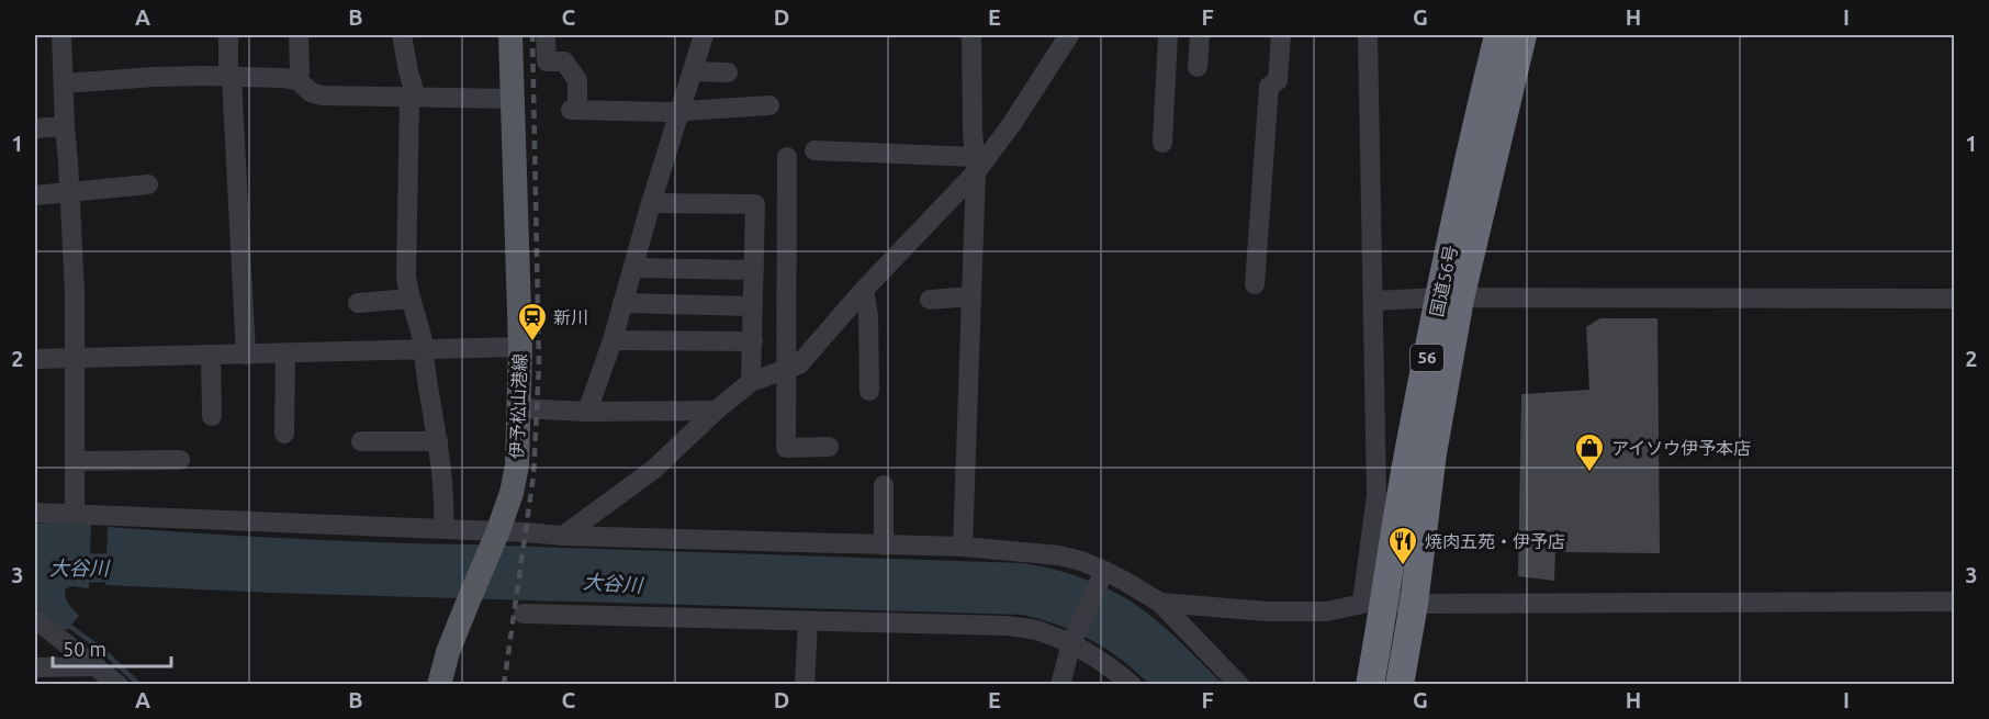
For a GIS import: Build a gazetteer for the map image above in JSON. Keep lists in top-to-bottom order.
{
  "streets": {
    "highway": ["国道56号", "56"],
    "main road": ["伊予松山港線"]
  },
  "water": ["大谷川"],
  "places": {
    "station": ["新川"],
    "shop": ["アイソウ伊予本店"],
    "restaurant": ["焼肉五苑・伊予店"]
  },
  "scale_bar": "50 m",
  "grid": {
    "columns": [
      "A",
      "B",
      "C",
      "D",
      "E",
      "F",
      "G",
      "H",
      "I"
    ],
    "rows": ["1", "2", "3"]
  }
}
